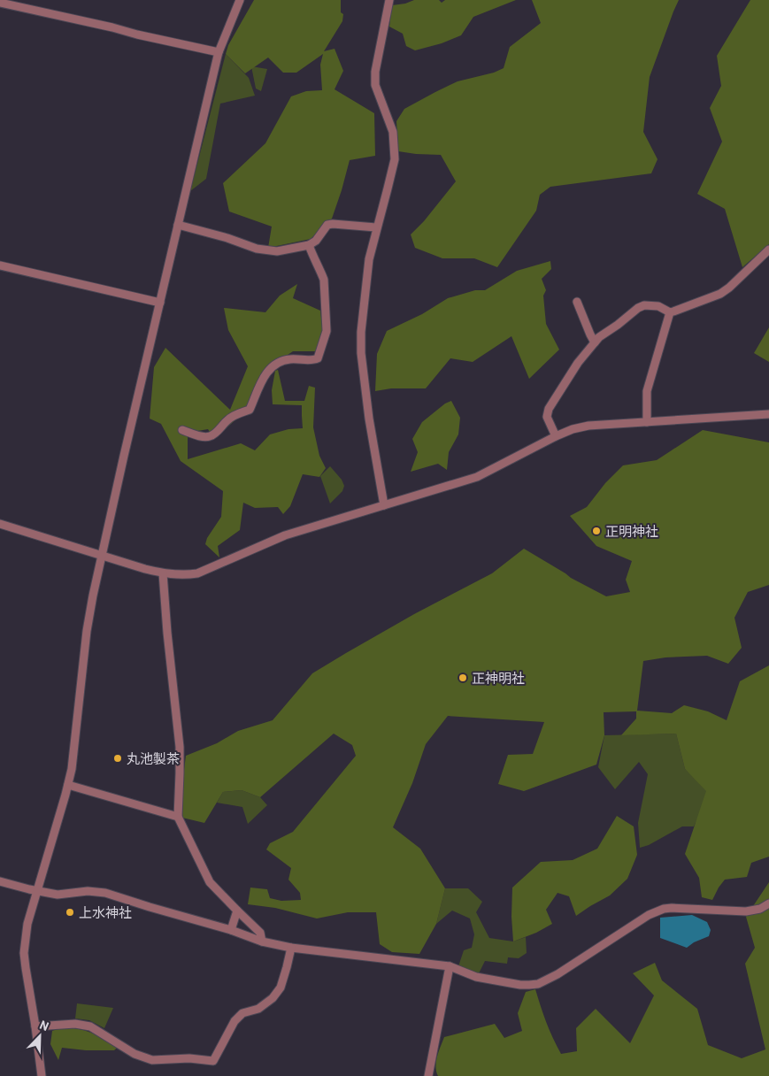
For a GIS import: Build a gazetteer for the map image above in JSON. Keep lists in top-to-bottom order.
{
  "places": [
    "正明神社",
    "正神明社",
    "丸池製茶",
    "上水神社"
  ],
  "north": "top right"
}
